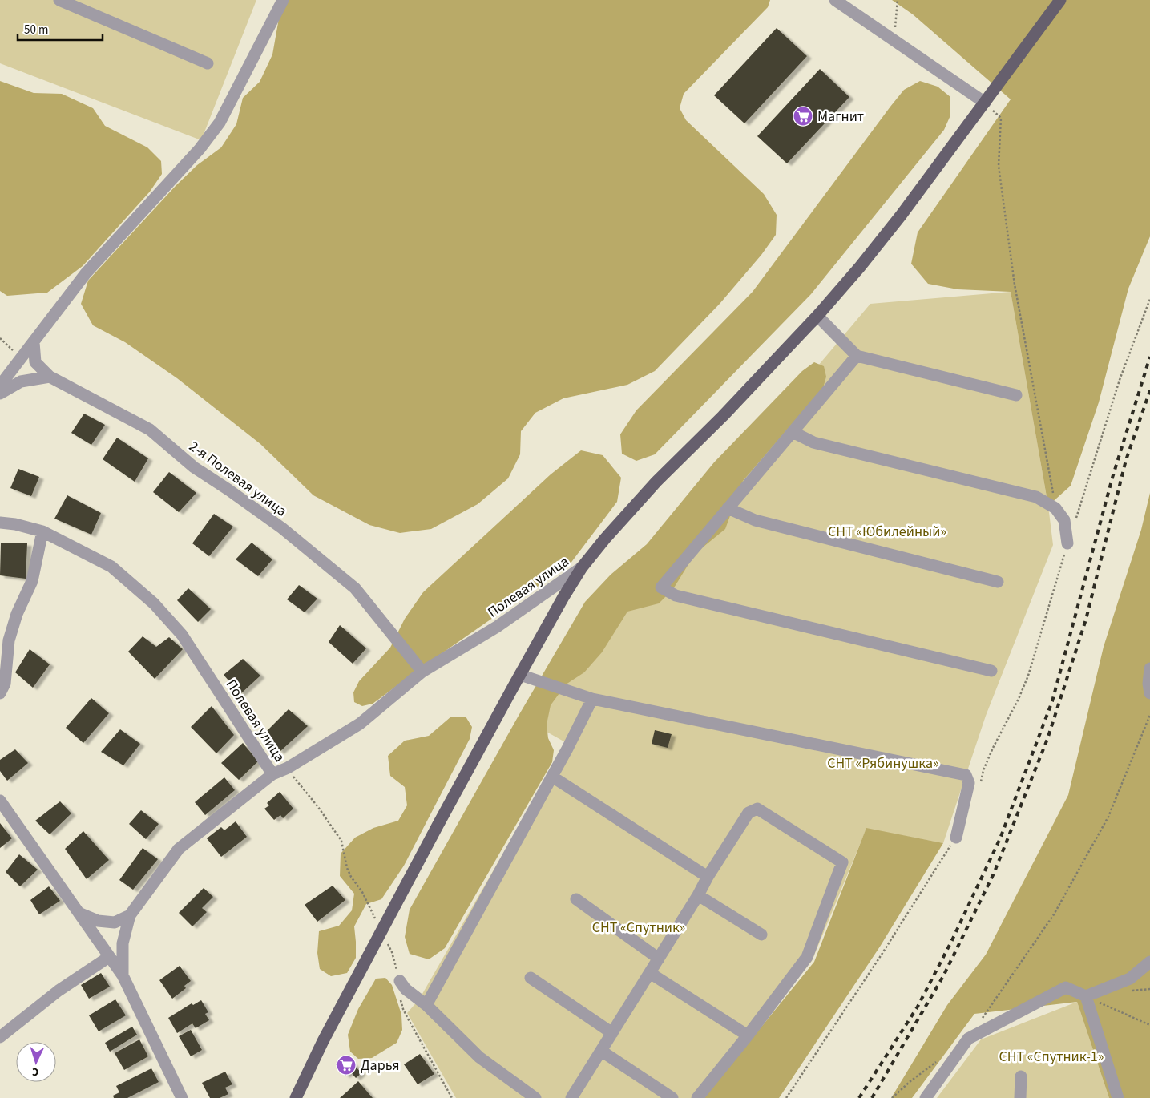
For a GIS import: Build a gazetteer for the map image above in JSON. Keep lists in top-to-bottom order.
{
  "streets": {
    "street": ["2-я Полевая улица", "Полевая улица"]
  },
  "crossings": [
    ["2-я Полевая улица", "Полевая улица"]
  ],
  "parks": [
    "СНТ «Юбилейный»",
    "СНТ «Рябинушка»",
    "СНТ «Спутник»",
    "СНТ «Спутник-1»"
  ],
  "places": {
    "supermarket": ["Магнит", "Дарья"]
  },
  "scale_bar": "50 m",
  "north": "bottom"
}
